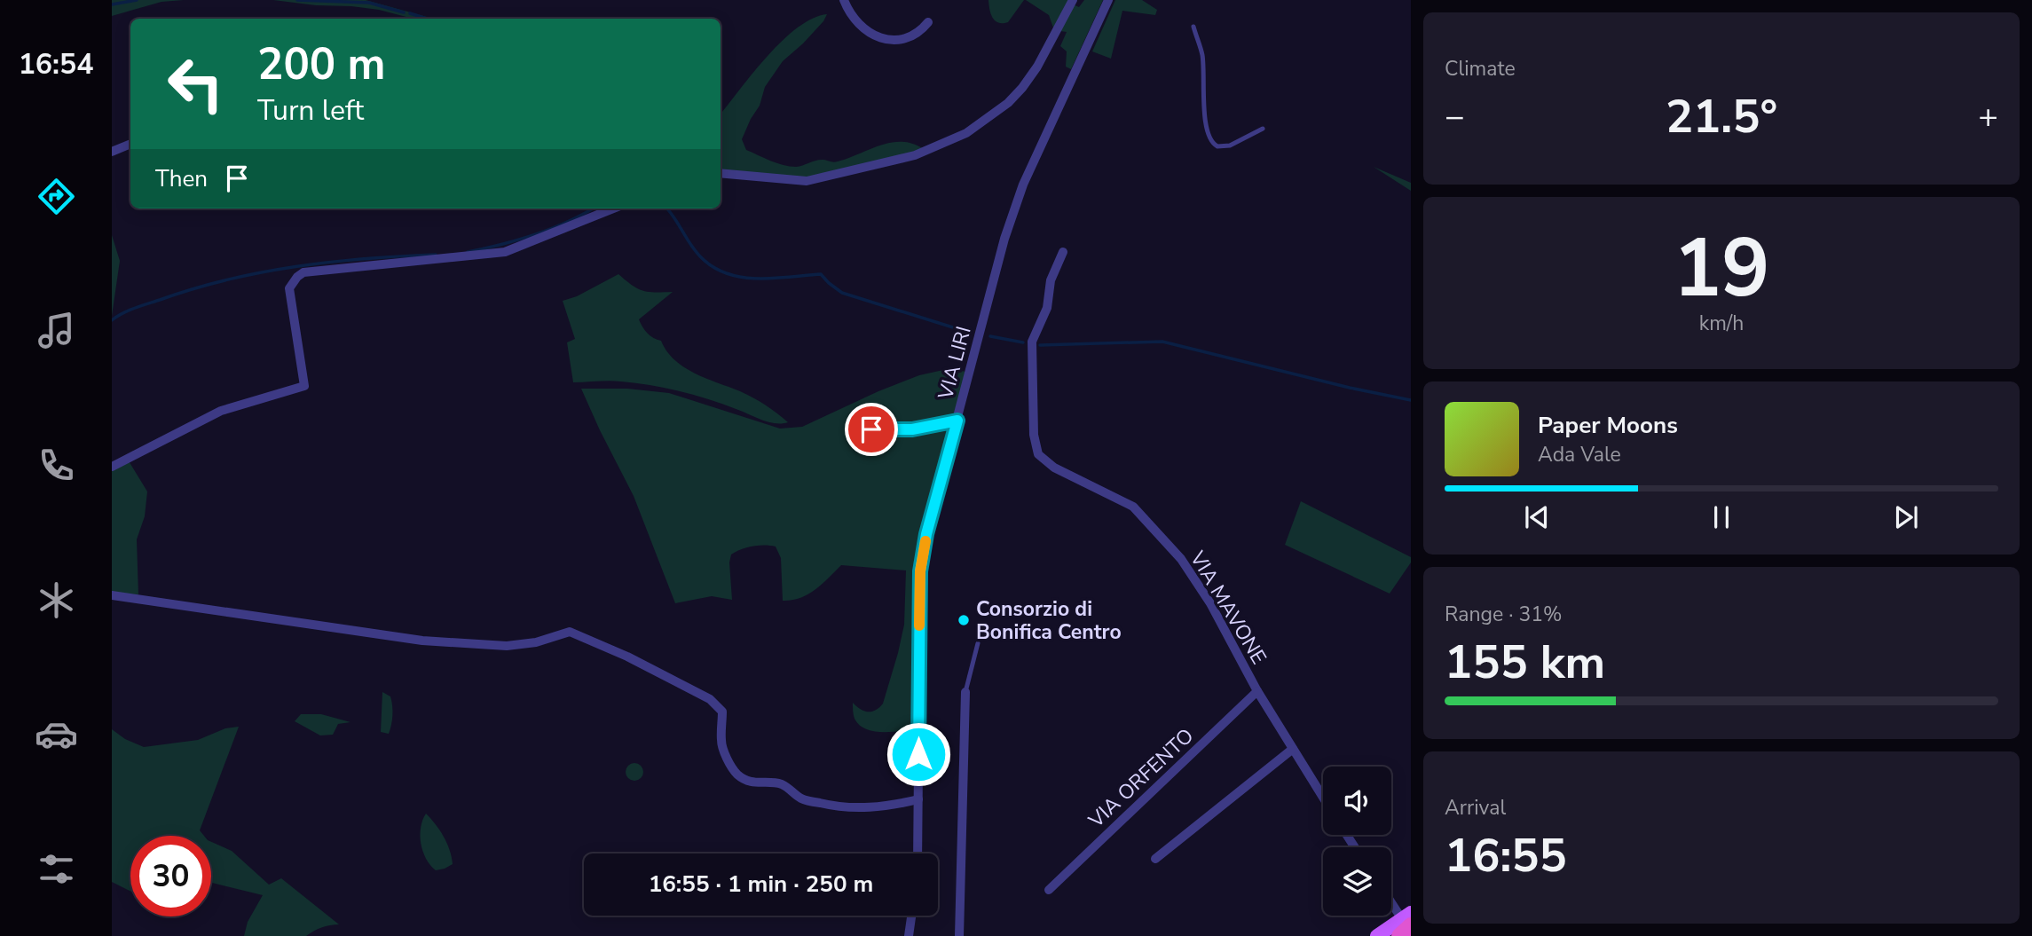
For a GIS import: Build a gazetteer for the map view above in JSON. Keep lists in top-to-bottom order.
{
  "streets": {
    "street": ["VIA LIRI", "VIA MAVONE", "VIA ORFENTO"]
  },
  "crossings": [
    ["VIA MAVONE", "VIA ORFENTO"]
  ],
  "places": ["Consorzio di Bonifica Centro"],
  "page": {
    "tabs": "16:54",
    "tile": [
      "Climate",
      ["19", "km/h"],
      ["Range · 31%", "155 km"],
      ["Arrival", "16:55"]
    ],
    "turn": ["200 m", "Turn left"],
    "heat": ["−", "21.5°", "+"],
    "then": "Then",
    "song": ["Paper Moons", "Ada Vale"],
    "limit": "30",
    "trip": "16:55 · 1 min · 250 m"
  }
}
